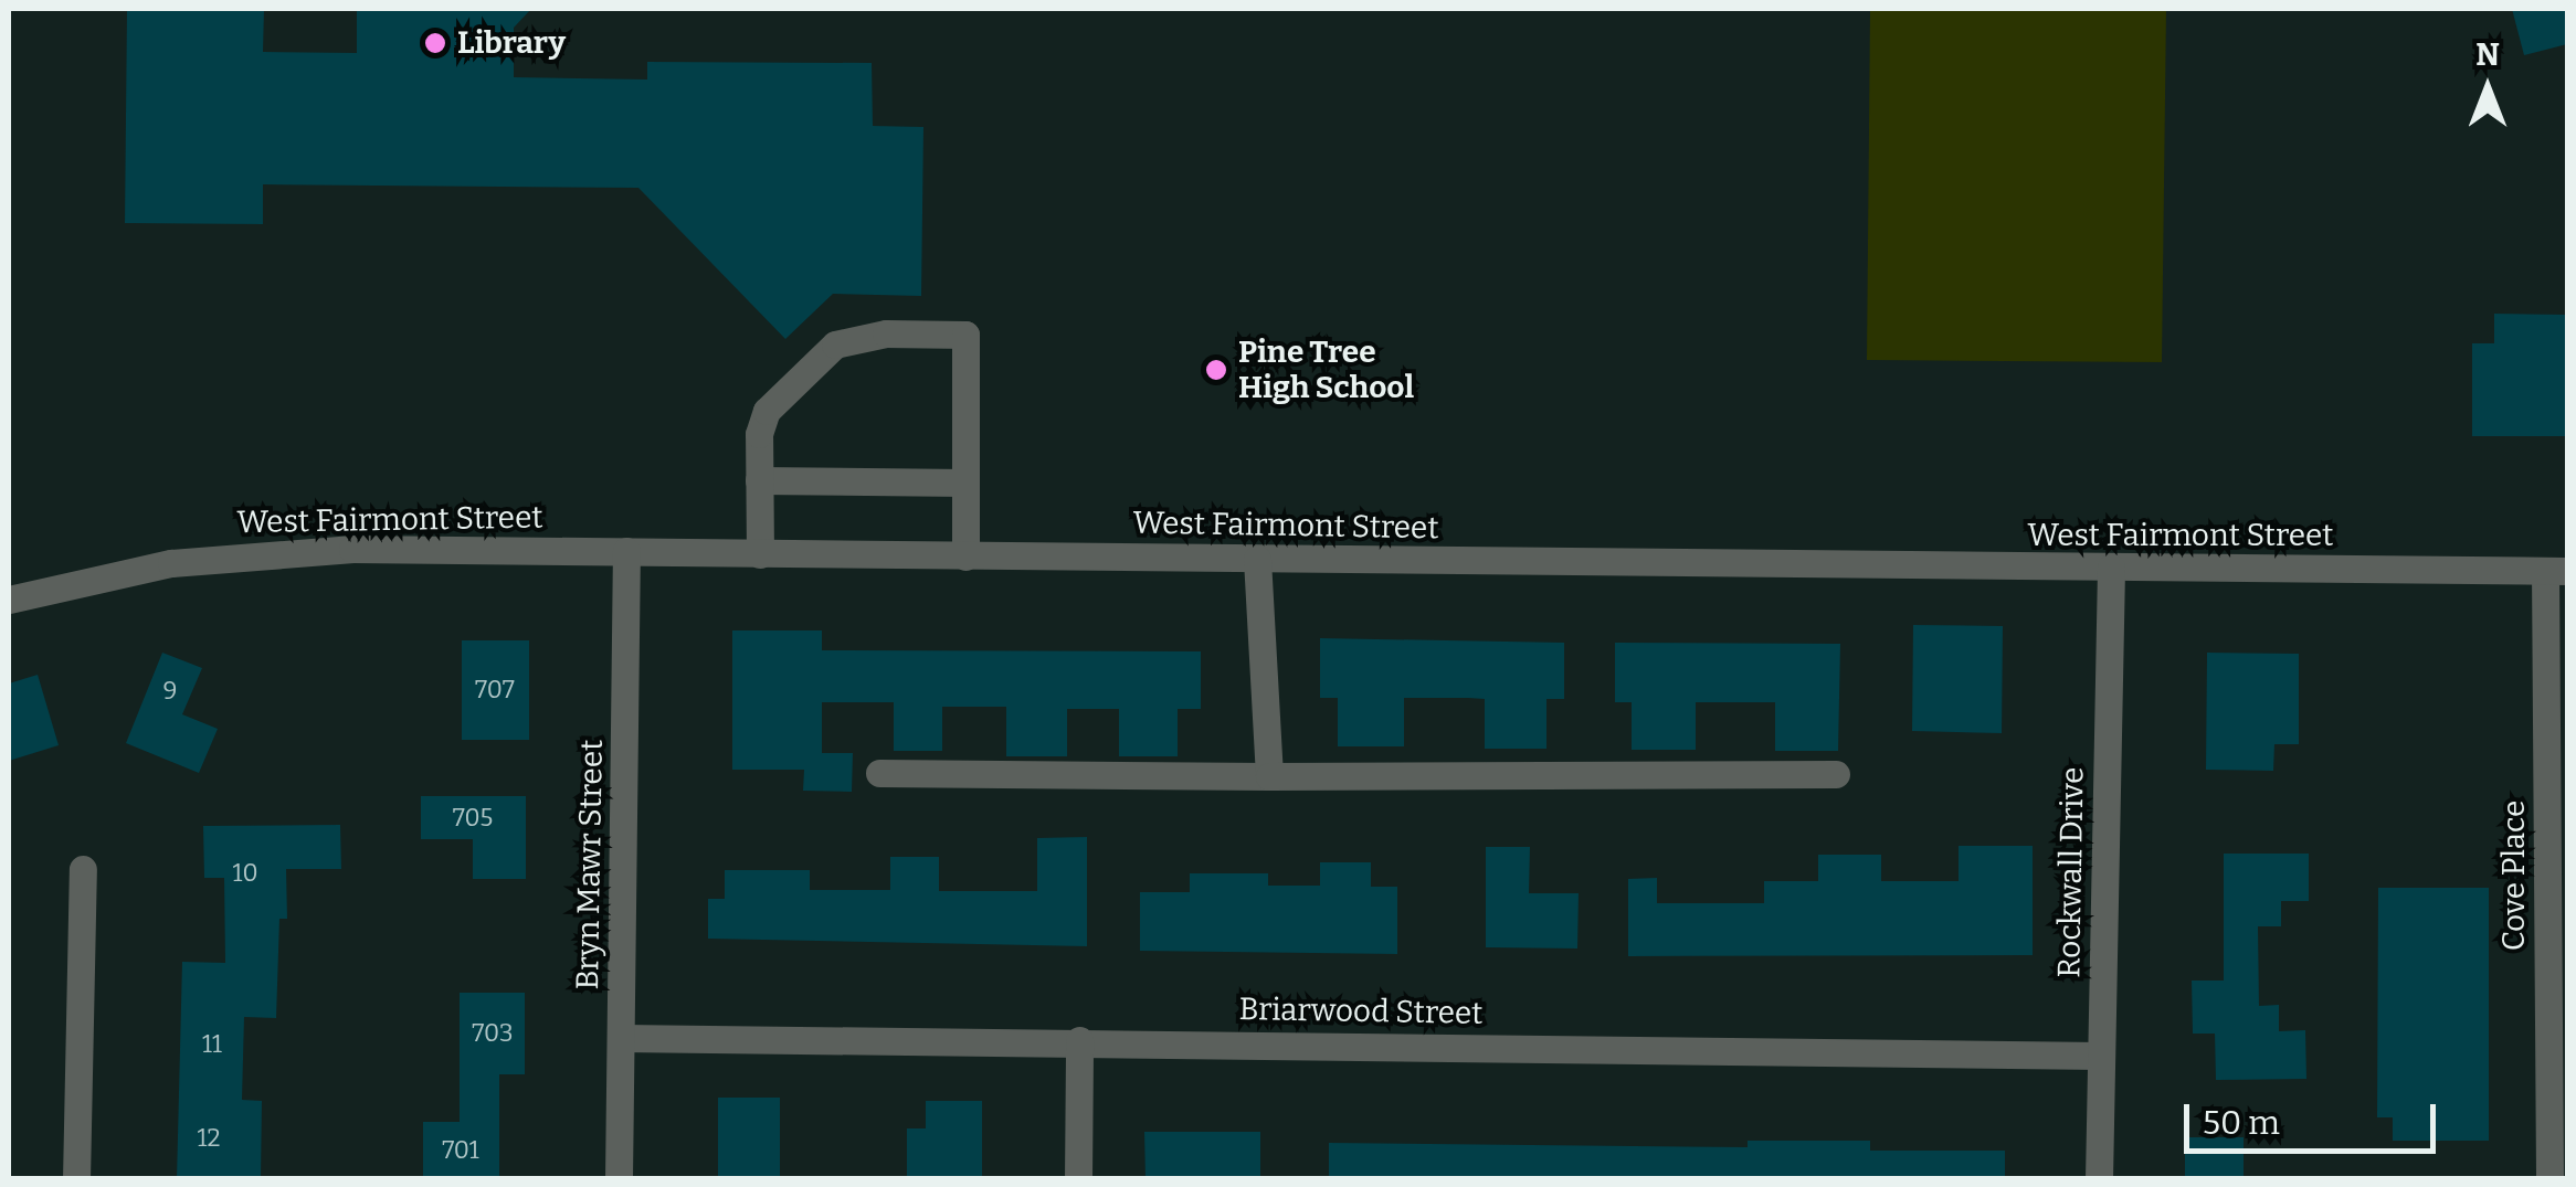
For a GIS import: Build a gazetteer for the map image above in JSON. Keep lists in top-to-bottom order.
{
  "streets": {
    "street": [
      "West Fairmont Street",
      "Bryn Mawr Street",
      "Rockwall Drive",
      "Cove Place",
      "Briarwood Street"
    ]
  },
  "crossings": [
    ["West Fairmont Street", "Bryn Mawr Street"],
    ["West Fairmont Street", "Rockwall Drive"],
    ["West Fairmont Street", "Cove Place"],
    ["Bryn Mawr Street", "Briarwood Street"],
    ["Rockwall Drive", "Briarwood Street"]
  ],
  "places": ["Library", "Pine Tree High School"],
  "house_numbers": [
    "707",
    "9",
    "705",
    "10",
    "703",
    "11",
    "12",
    "701"
  ],
  "scale_bar": "50 m",
  "north": "top"
}
